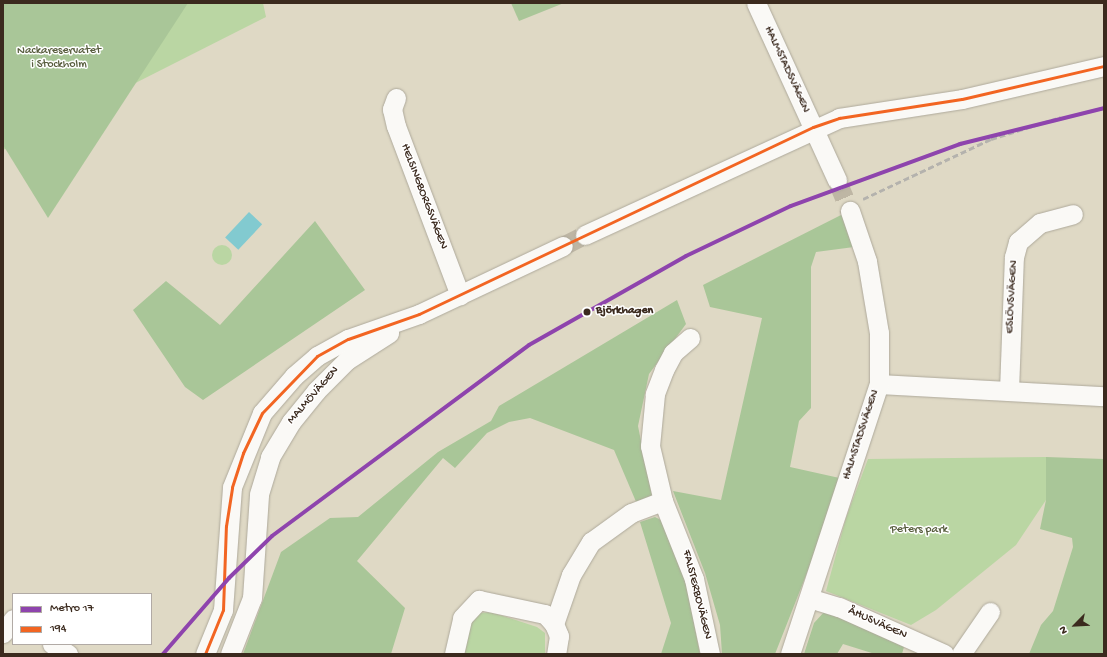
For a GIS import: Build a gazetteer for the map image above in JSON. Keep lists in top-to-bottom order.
{
  "streets": {
    "street": [
      "HALMSTADSVÄGEN",
      "HELSINGBORGSVÄGEN",
      "ESLÖVSVÄGEN",
      "MALMÖVÄGEN",
      "FALSTERBOVÄGEN",
      "ÅHUSVÄGEN"
    ]
  },
  "crossings": [
    ["HALMSTADSVÄGEN", "ÅHUSVÄGEN"],
    ["HELSINGBORGSVÄGEN", "MALMÖVÄGEN"]
  ],
  "parks": ["Nackareservatet i Stockholm", "Peters park"],
  "places": ["Björkhagen"],
  "lines": ["transit line 194", "metro line 17"],
  "legend": ["Metro 17", "194"],
  "north": "bottom left"
}
